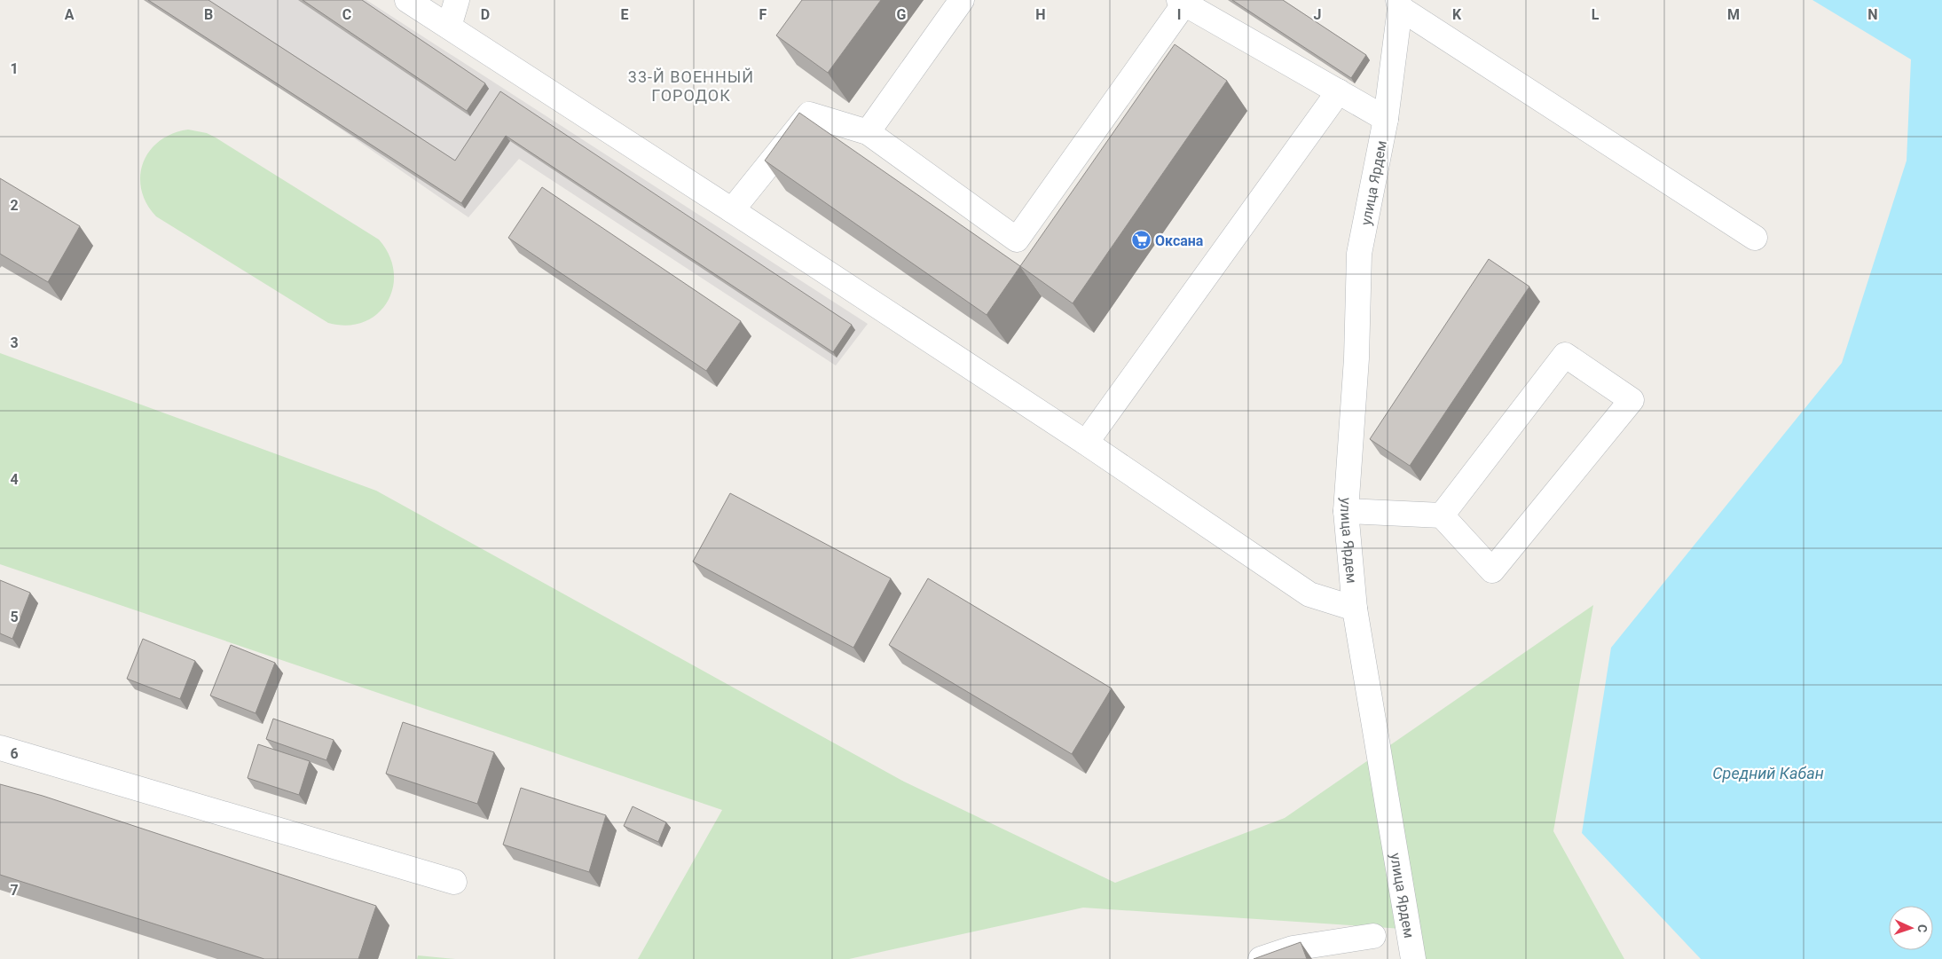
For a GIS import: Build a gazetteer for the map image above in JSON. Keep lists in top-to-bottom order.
{
  "streets": {
    "street": ["улица Ярдем"]
  },
  "districts": ["33-Й ВОЕННЫЙ ГОРОДОК"],
  "water": ["Средний Кабан"],
  "places": {
    "supermarket": ["Оксана"]
  },
  "north": "right",
  "grid": {
    "columns": [
      "A",
      "B",
      "C",
      "D",
      "E",
      "F",
      "G",
      "H",
      "I",
      "J",
      "K",
      "L",
      "M",
      "N"
    ],
    "rows": [
      "1",
      "2",
      "3",
      "4",
      "5",
      "6",
      "7"
    ]
  }
}
